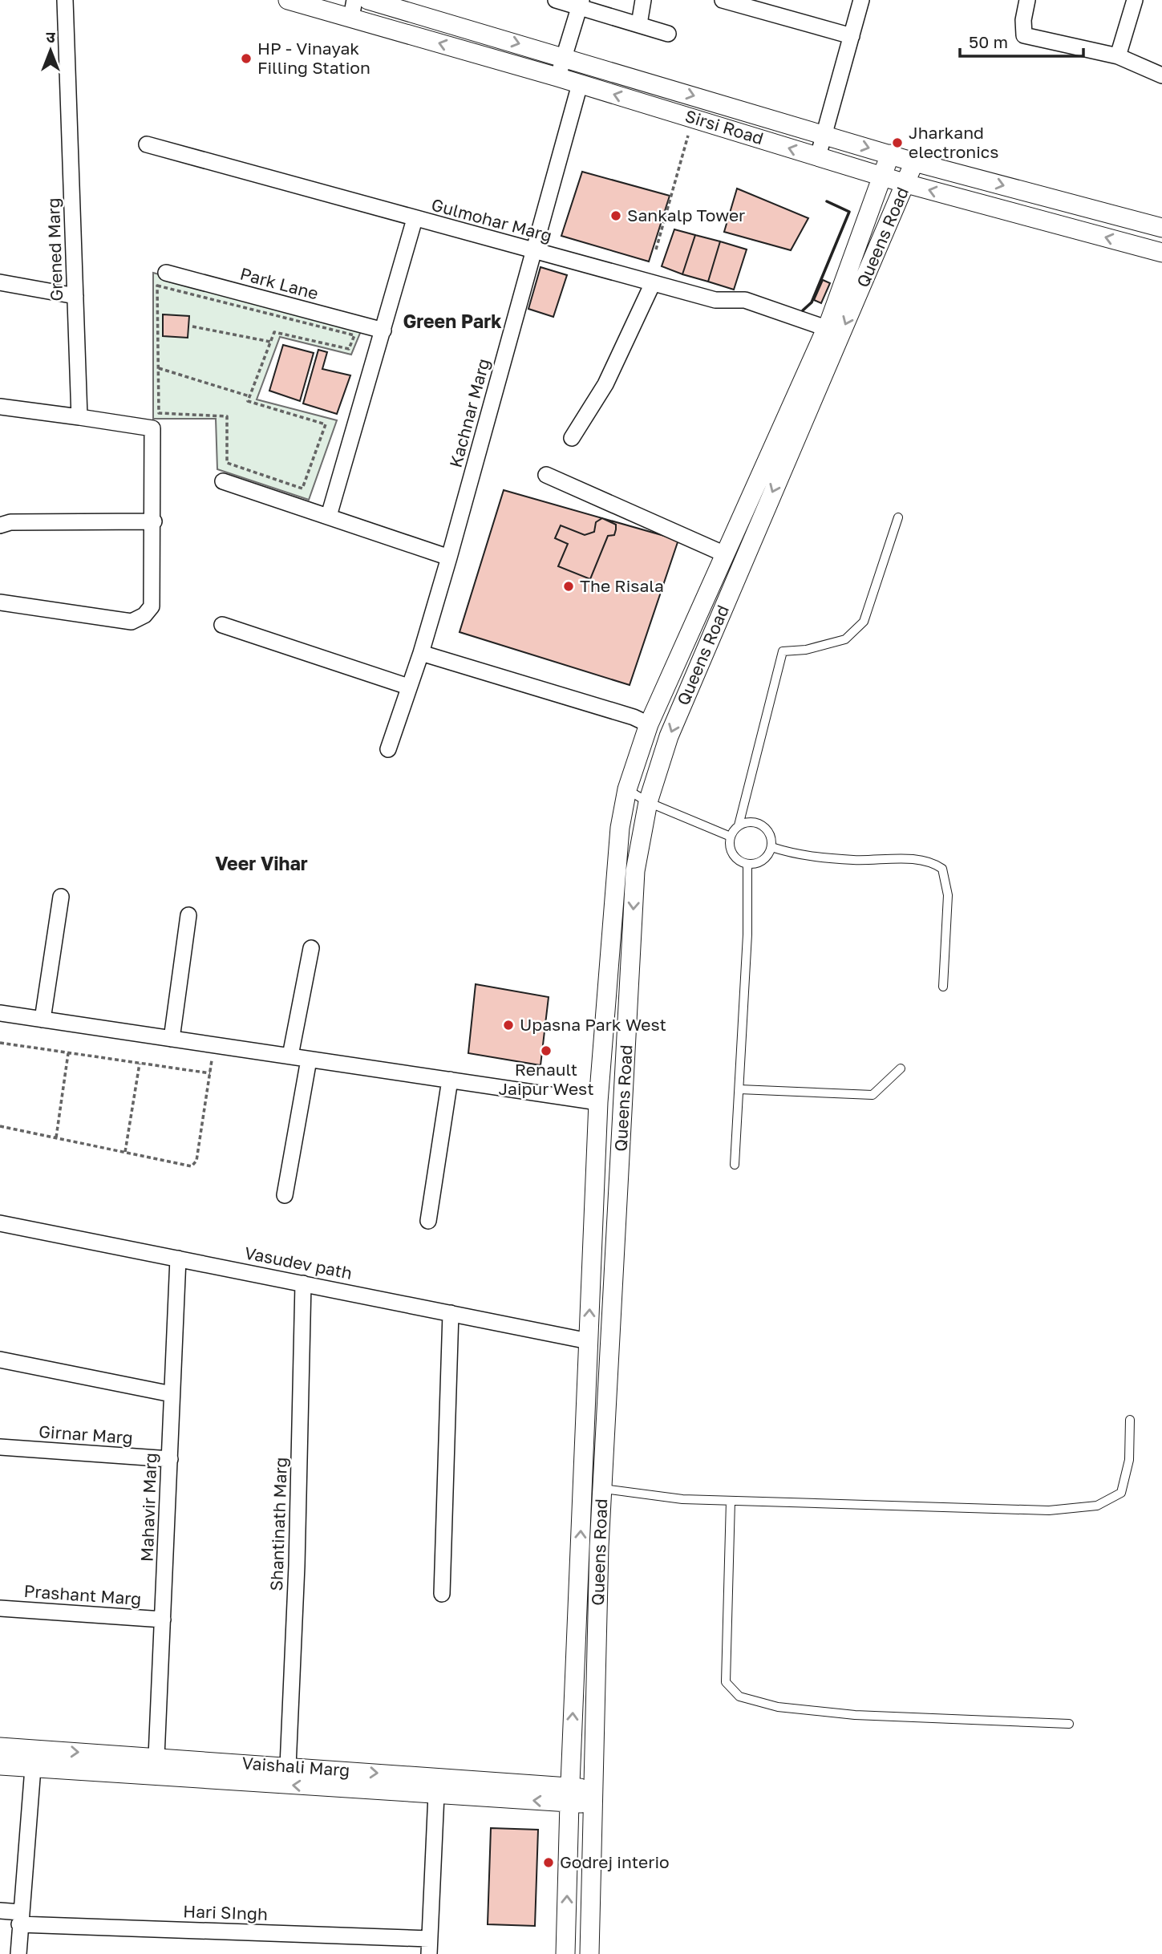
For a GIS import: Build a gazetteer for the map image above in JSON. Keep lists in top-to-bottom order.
{
  "streets": {
    "street": [
      "Sirsi Road",
      "Gulmohar Marg",
      "Queens Road",
      "Grened Marg",
      "Park Lane",
      "Kachnar Marg",
      "Vasudev path",
      "Girnar Marg",
      "Mahavir Marg",
      "Shantinath Marg",
      "Prashant Marg",
      "Vaishali Marg",
      "Hari SIngh"
    ]
  },
  "crossings": [
    ["Sirsi Road", "Queens Road"],
    ["Sirsi Road", "Kachnar Marg"],
    ["Gulmohar Marg", "Queens Road"],
    ["Gulmohar Marg", "Kachnar Marg"],
    ["Queens Road", "Vasudev path"],
    ["Queens Road", "Vaishali Marg"],
    ["Vasudev path", "Mahavir Marg"],
    ["Vasudev path", "Shantinath Marg"],
    ["Girnar Marg", "Mahavir Marg"],
    ["Mahavir Marg", "Prashant Marg"],
    ["Mahavir Marg", "Vaishali Marg"],
    ["Shantinath Marg", "Vaishali Marg"]
  ],
  "districts": ["Green Park", "Veer Vihar"],
  "places": [
    "HP - Vinayak Filling Station",
    "Jharkand electronics",
    "Sankalp Tower",
    "The Risala",
    "Upasna Park West",
    "Renault Jaipur West",
    "Godrej interio"
  ],
  "scale_bar": "50 m",
  "north": "top"
}
